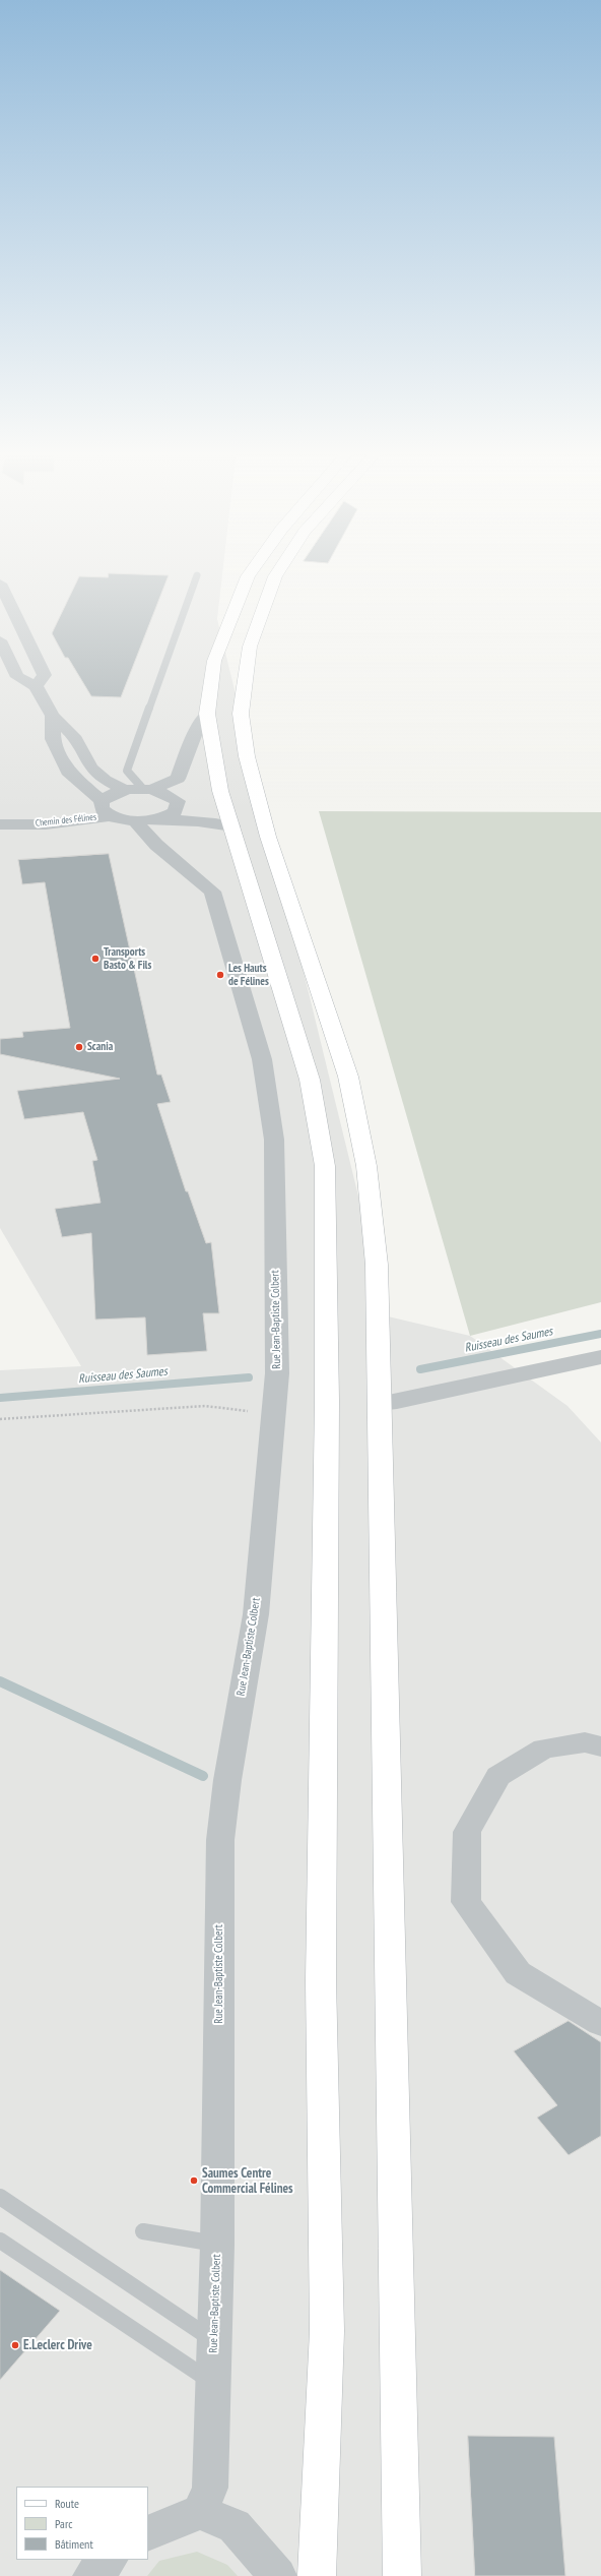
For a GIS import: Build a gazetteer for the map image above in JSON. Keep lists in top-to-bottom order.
{
  "streets": {
    "street": ["Chemin des Félines", "Rue Jean-Baptiste Colbert"]
  },
  "water": ["Ruisseau des Saumes"],
  "places": [
    "Transports Basto & Fils",
    "Les Hauts de Félines",
    "Scania",
    "Saumes Centre Commercial Félines",
    "E.Leclerc Drive"
  ],
  "legend": ["Route", "Parc", "Bâtiment"]
}
